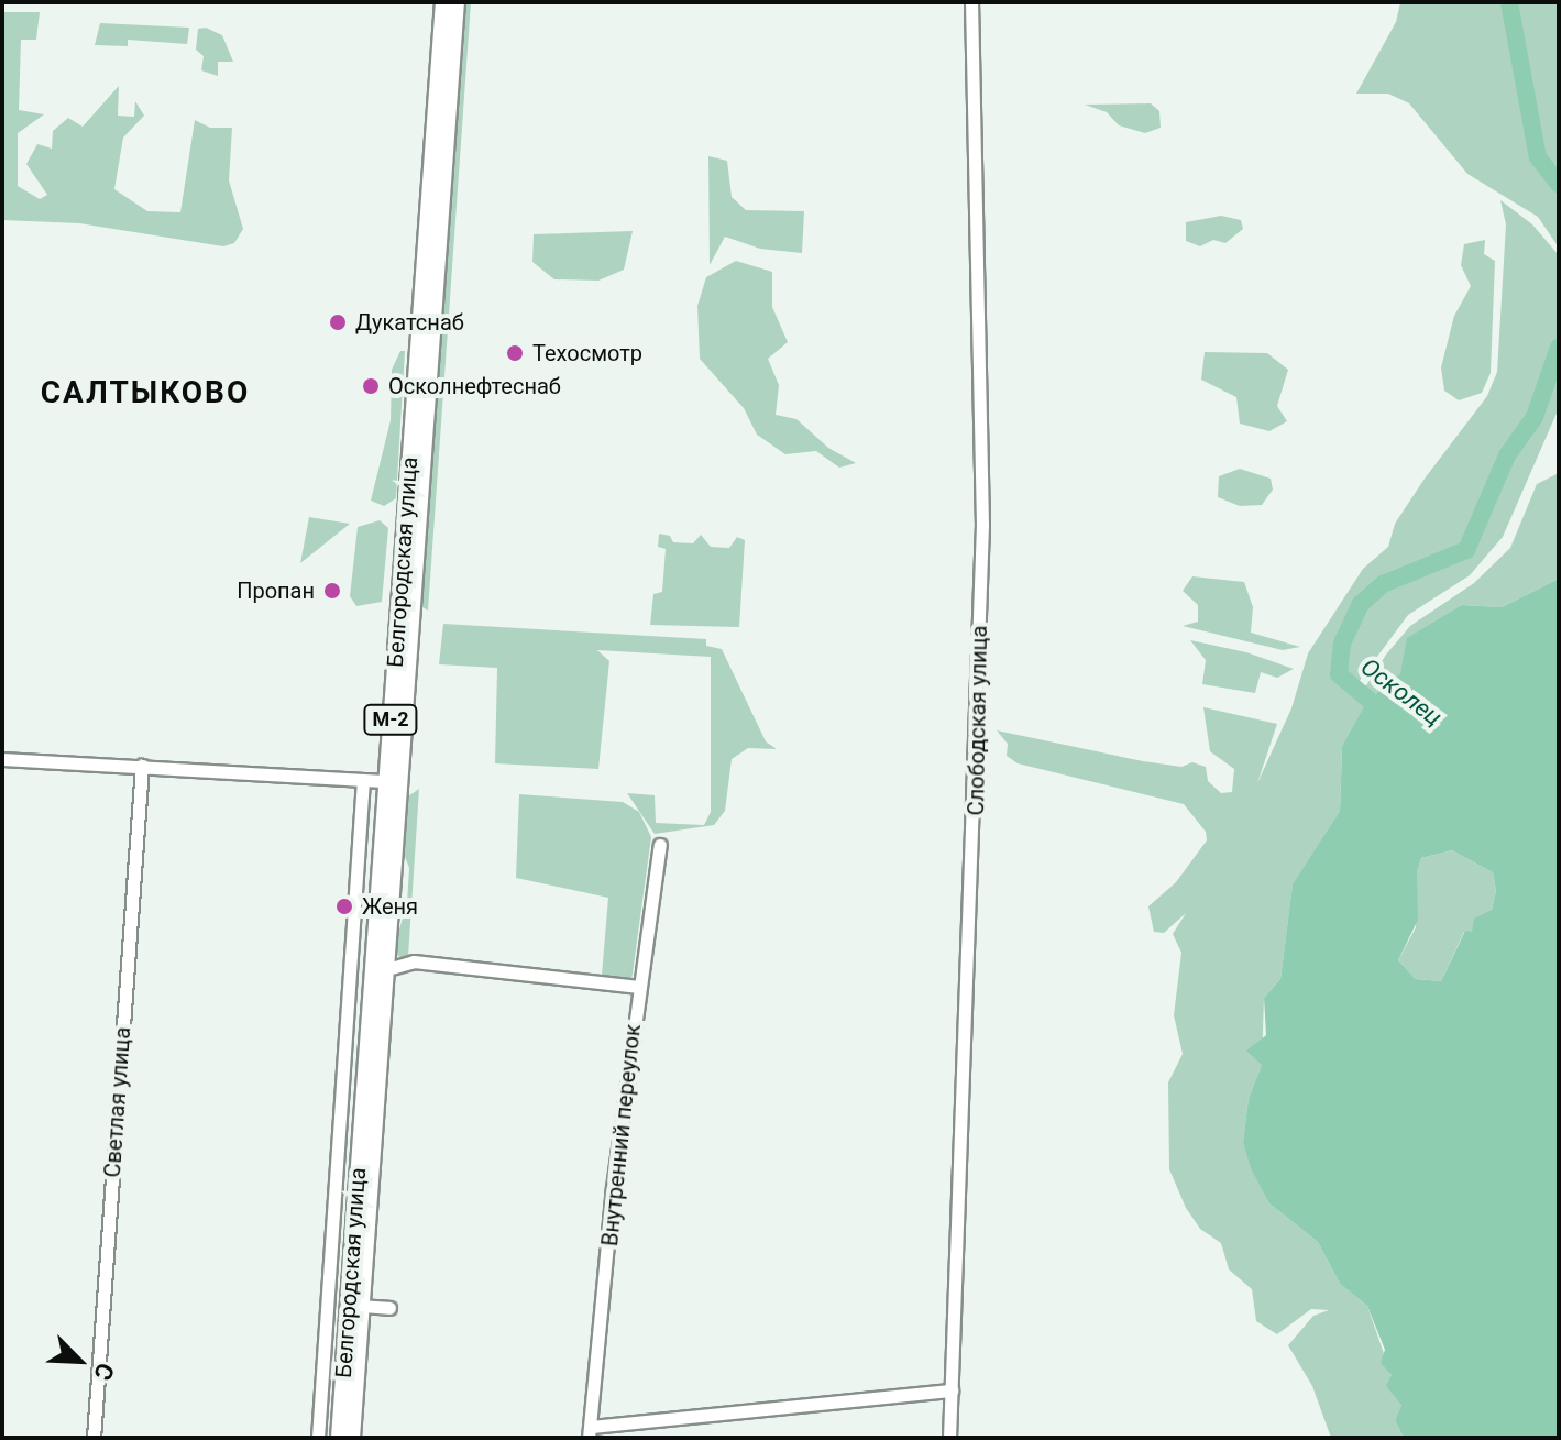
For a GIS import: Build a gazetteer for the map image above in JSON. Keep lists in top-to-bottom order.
{
  "streets": {
    "main road": ["Белгородская улица", "М-2"],
    "street": ["Слободская улица", "Светлая улица", "Внутренний переулок"]
  },
  "crossings": [
    ["Слободская улица", "Внутренний переулок"]
  ],
  "districts": ["САЛТЫКОВО"],
  "water": ["Осколец"],
  "places": [
    "Дукатснаб",
    "Техосмотр",
    "Осколнефтеснаб",
    "Пропан",
    "Женя"
  ],
  "north": "bottom right"
}
